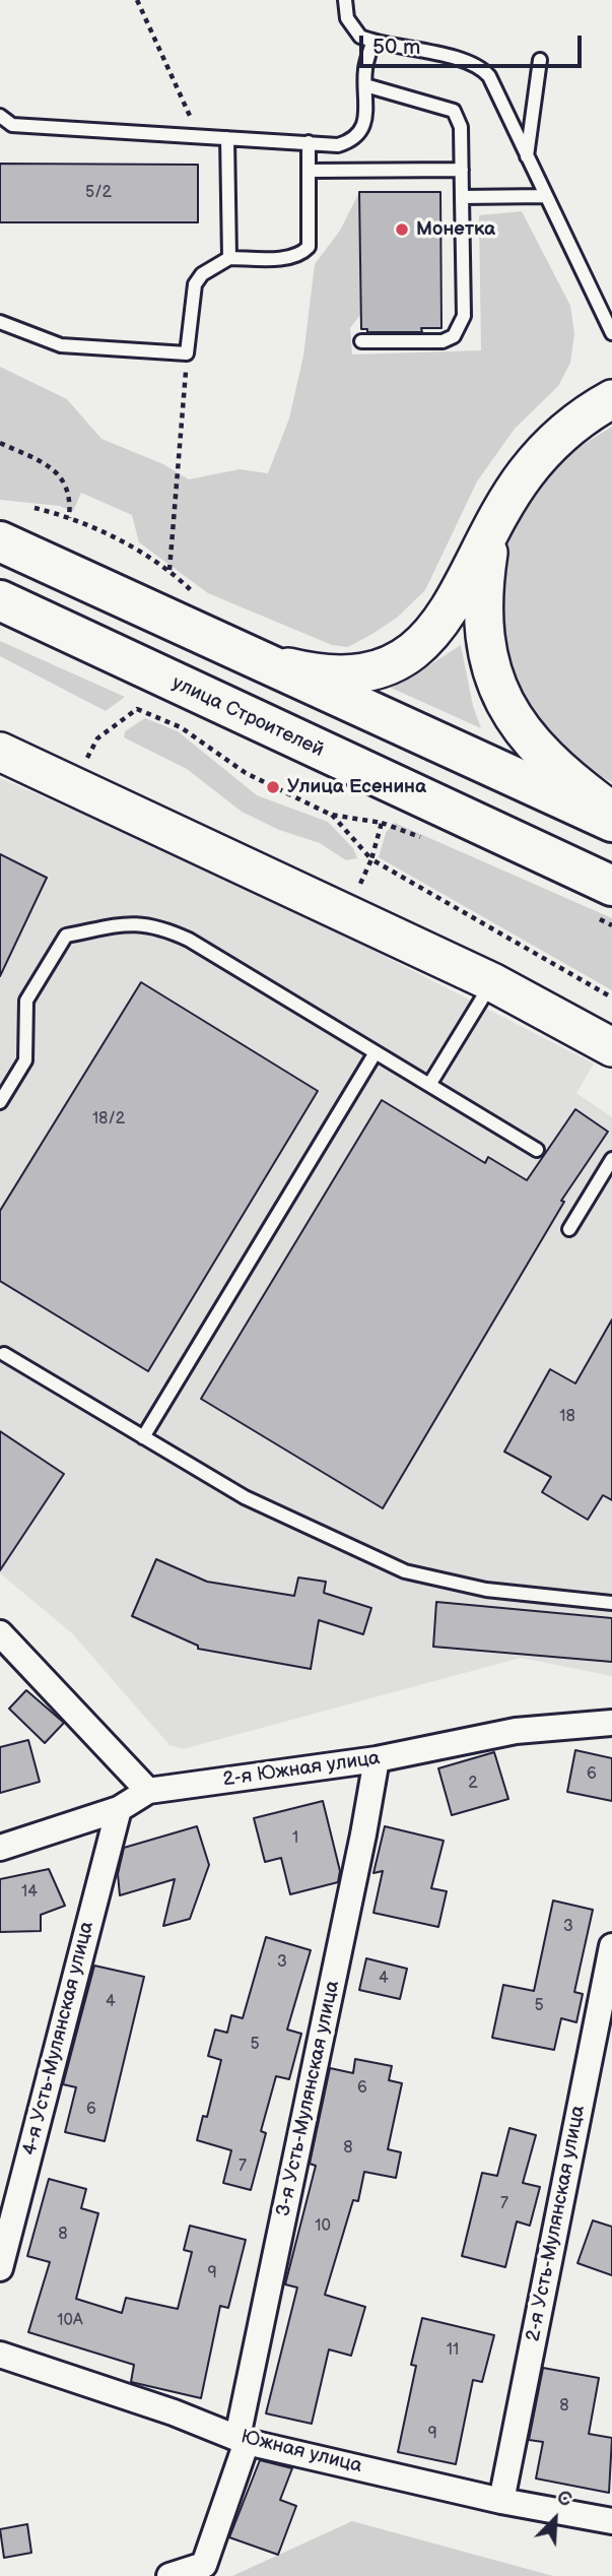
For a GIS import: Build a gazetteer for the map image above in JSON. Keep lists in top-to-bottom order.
{
  "streets": {
    "main road": ["улица Строителей"],
    "street": [
      "2-я Южная улица",
      "4-я Усть-Мулянская улица",
      "3-я Усть-Мулянская улица",
      "2-я Усть-Мулянская улица",
      "Южная улица"
    ]
  },
  "crossings": [
    ["2-я Южная улица", "4-я Усть-Мулянская улица"],
    ["2-я Южная улица", "3-я Усть-Мулянская улица"],
    ["3-я Усть-Мулянская улица", "Южная улица"],
    ["2-я Усть-Мулянская улица", "Южная улица"]
  ],
  "places": ["Монетка", "Улица Есенина"],
  "house_numbers": [
    "5/2",
    "18/2",
    "18",
    "6",
    "2",
    "1",
    "14",
    "3",
    "3",
    "4",
    "4",
    "5",
    "5",
    "6",
    "6",
    "8",
    "7",
    "7",
    "10",
    "8",
    "9",
    "10А",
    "11",
    "8",
    "9"
  ],
  "scale_bar": "50 m",
  "north": "top right"
}
